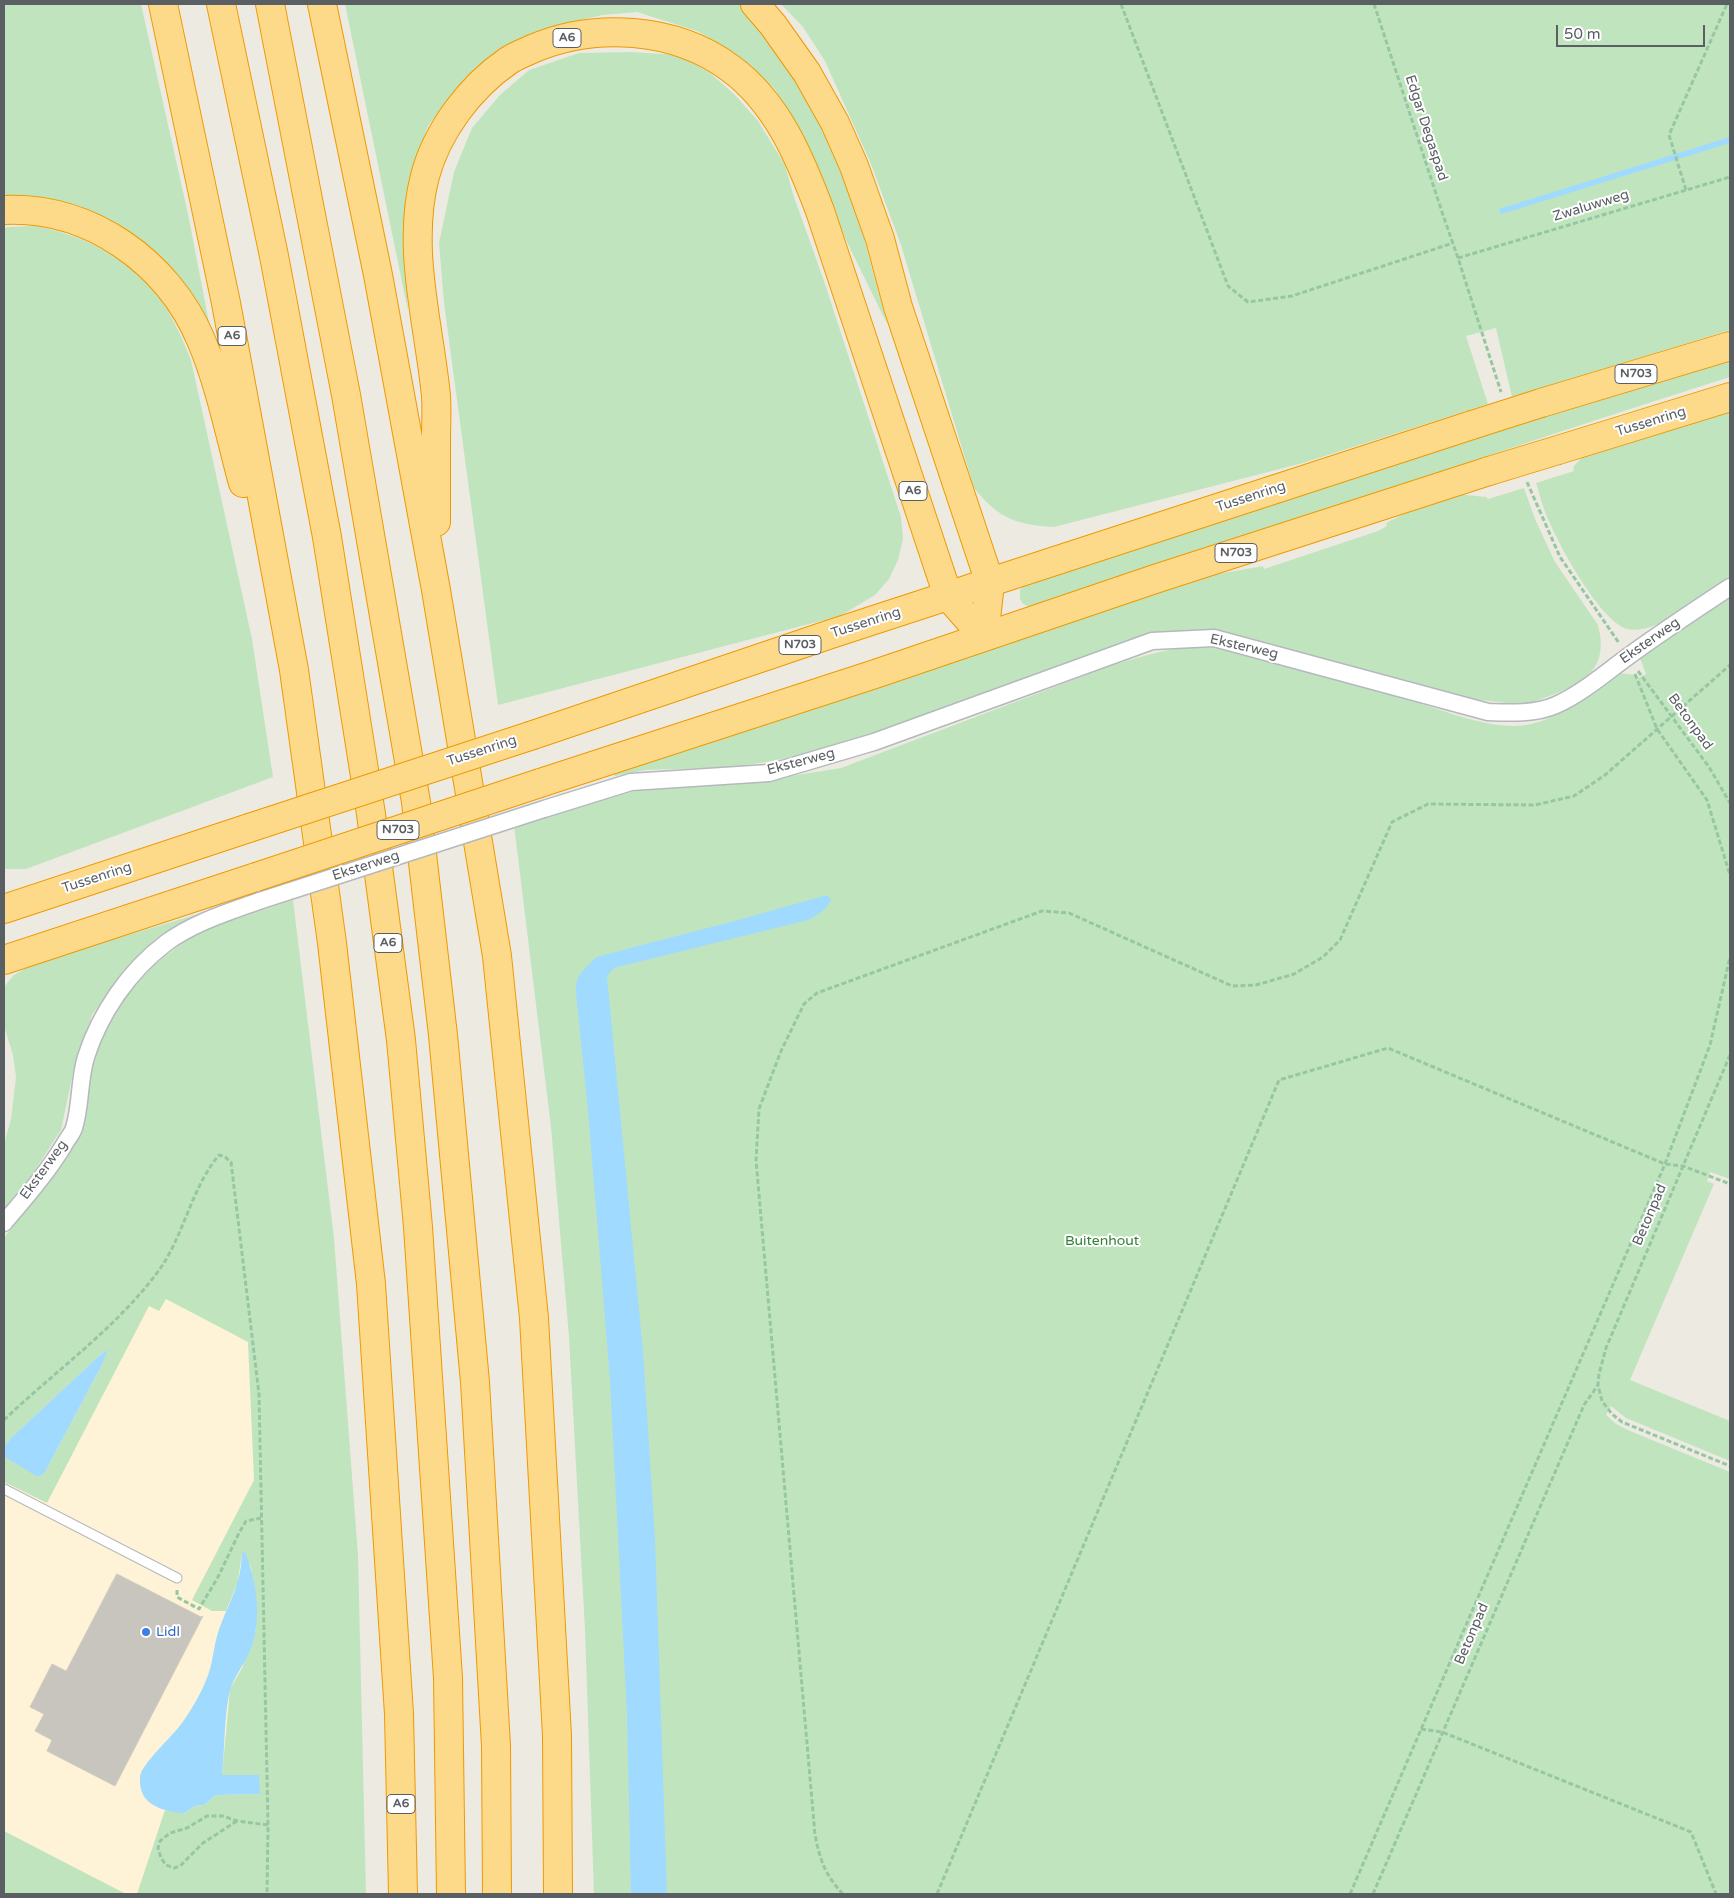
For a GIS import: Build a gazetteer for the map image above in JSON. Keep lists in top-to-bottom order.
{
  "streets": {
    "highway": ["A6", "N703", "Tussenring"],
    "street": ["Eksterweg"],
    "path": ["Edgar Degaspad", "Zwaluwweg", "Betonpad"]
  },
  "crossings": [
    ["A6", "Tussenring"],
    ["Edgar Degaspad", "Zwaluwweg"],
    ["Tussenring", "Eksterweg"],
    ["Eksterweg", "Betonpad"]
  ],
  "parks": ["Buitenhout"],
  "places": ["Lidl"],
  "scale_bar": "50 m"
}
